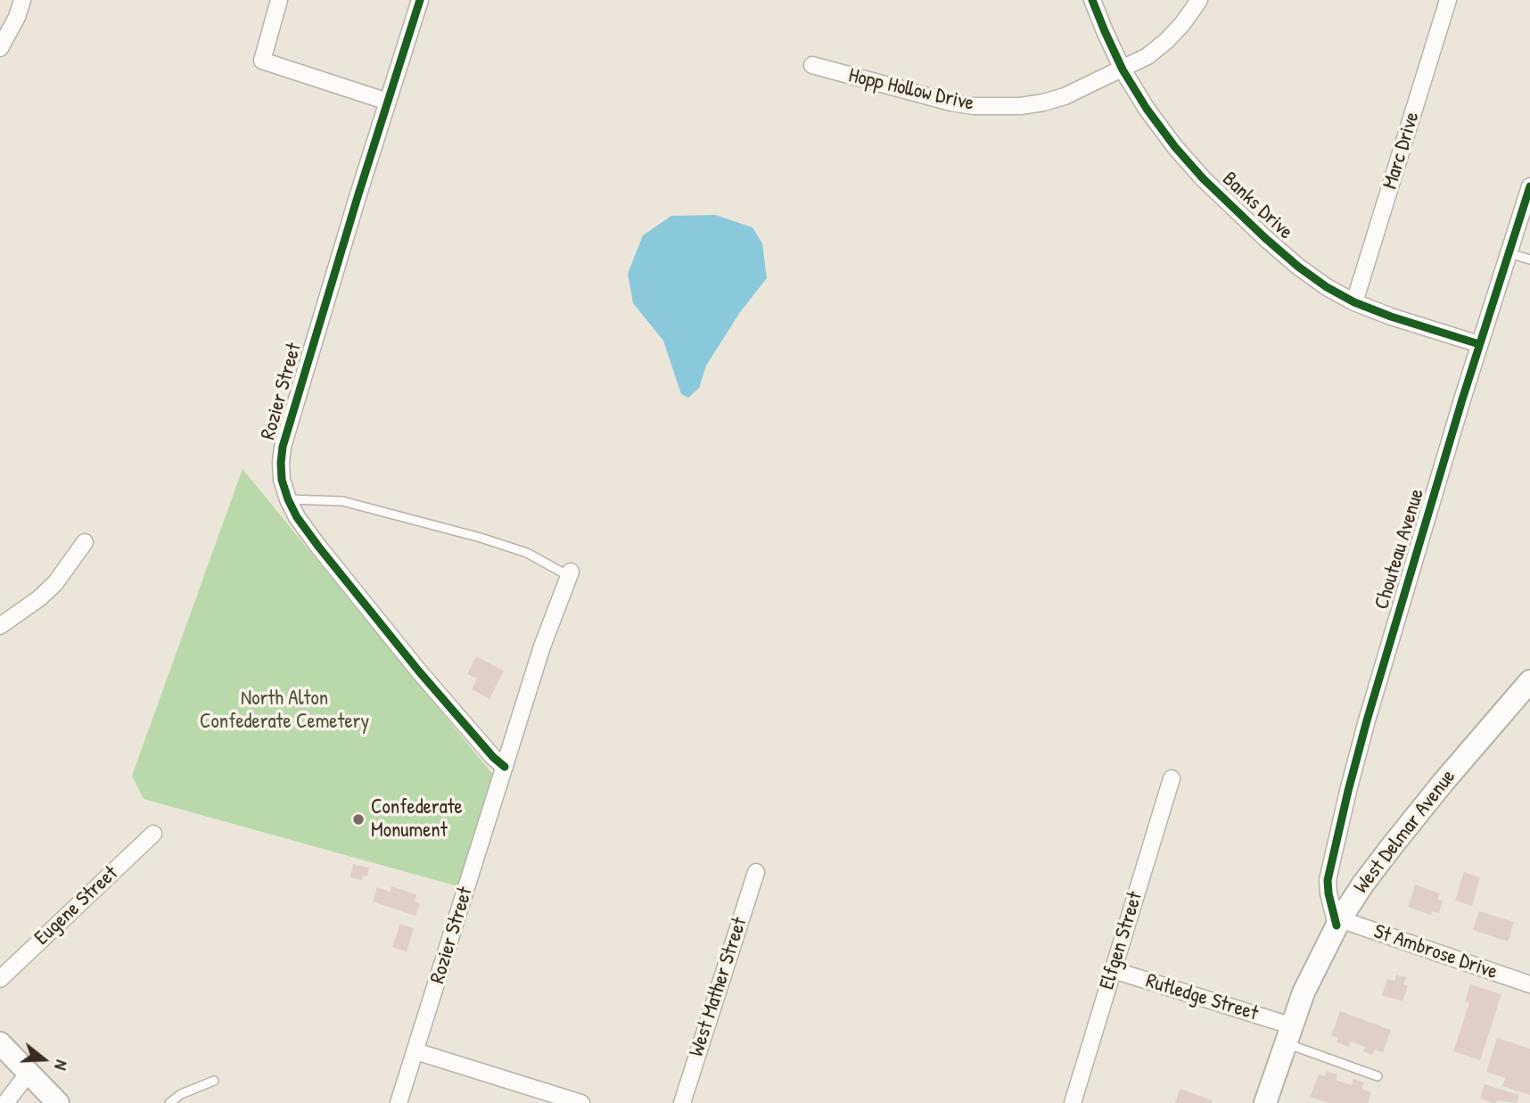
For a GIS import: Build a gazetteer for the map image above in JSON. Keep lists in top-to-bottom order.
{
  "streets": {
    "street": [
      "Hopp Hollow Drive",
      "Marc Drive",
      "Banks Drive",
      "Rozier Street",
      "Chouteau Avenue",
      "West Delmar Avenue",
      "Eugene Street",
      "Elfgen Street",
      "St Ambrose Drive",
      "West Mather Street",
      "Rutledge Street"
    ]
  },
  "crossings": [
    ["Hopp Hollow Drive", "Banks Drive"],
    ["Marc Drive", "Banks Drive"],
    ["Banks Drive", "Chouteau Avenue"],
    ["Chouteau Avenue", "West Delmar Avenue"],
    ["Chouteau Avenue", "St Ambrose Drive"],
    ["West Delmar Avenue", "St Ambrose Drive"],
    ["West Delmar Avenue", "Rutledge Street"],
    ["Elfgen Street", "Rutledge Street"]
  ],
  "parks": ["North Alton Confederate Cemetery"],
  "places": ["Confederate Monument"],
  "north": "right"
}
